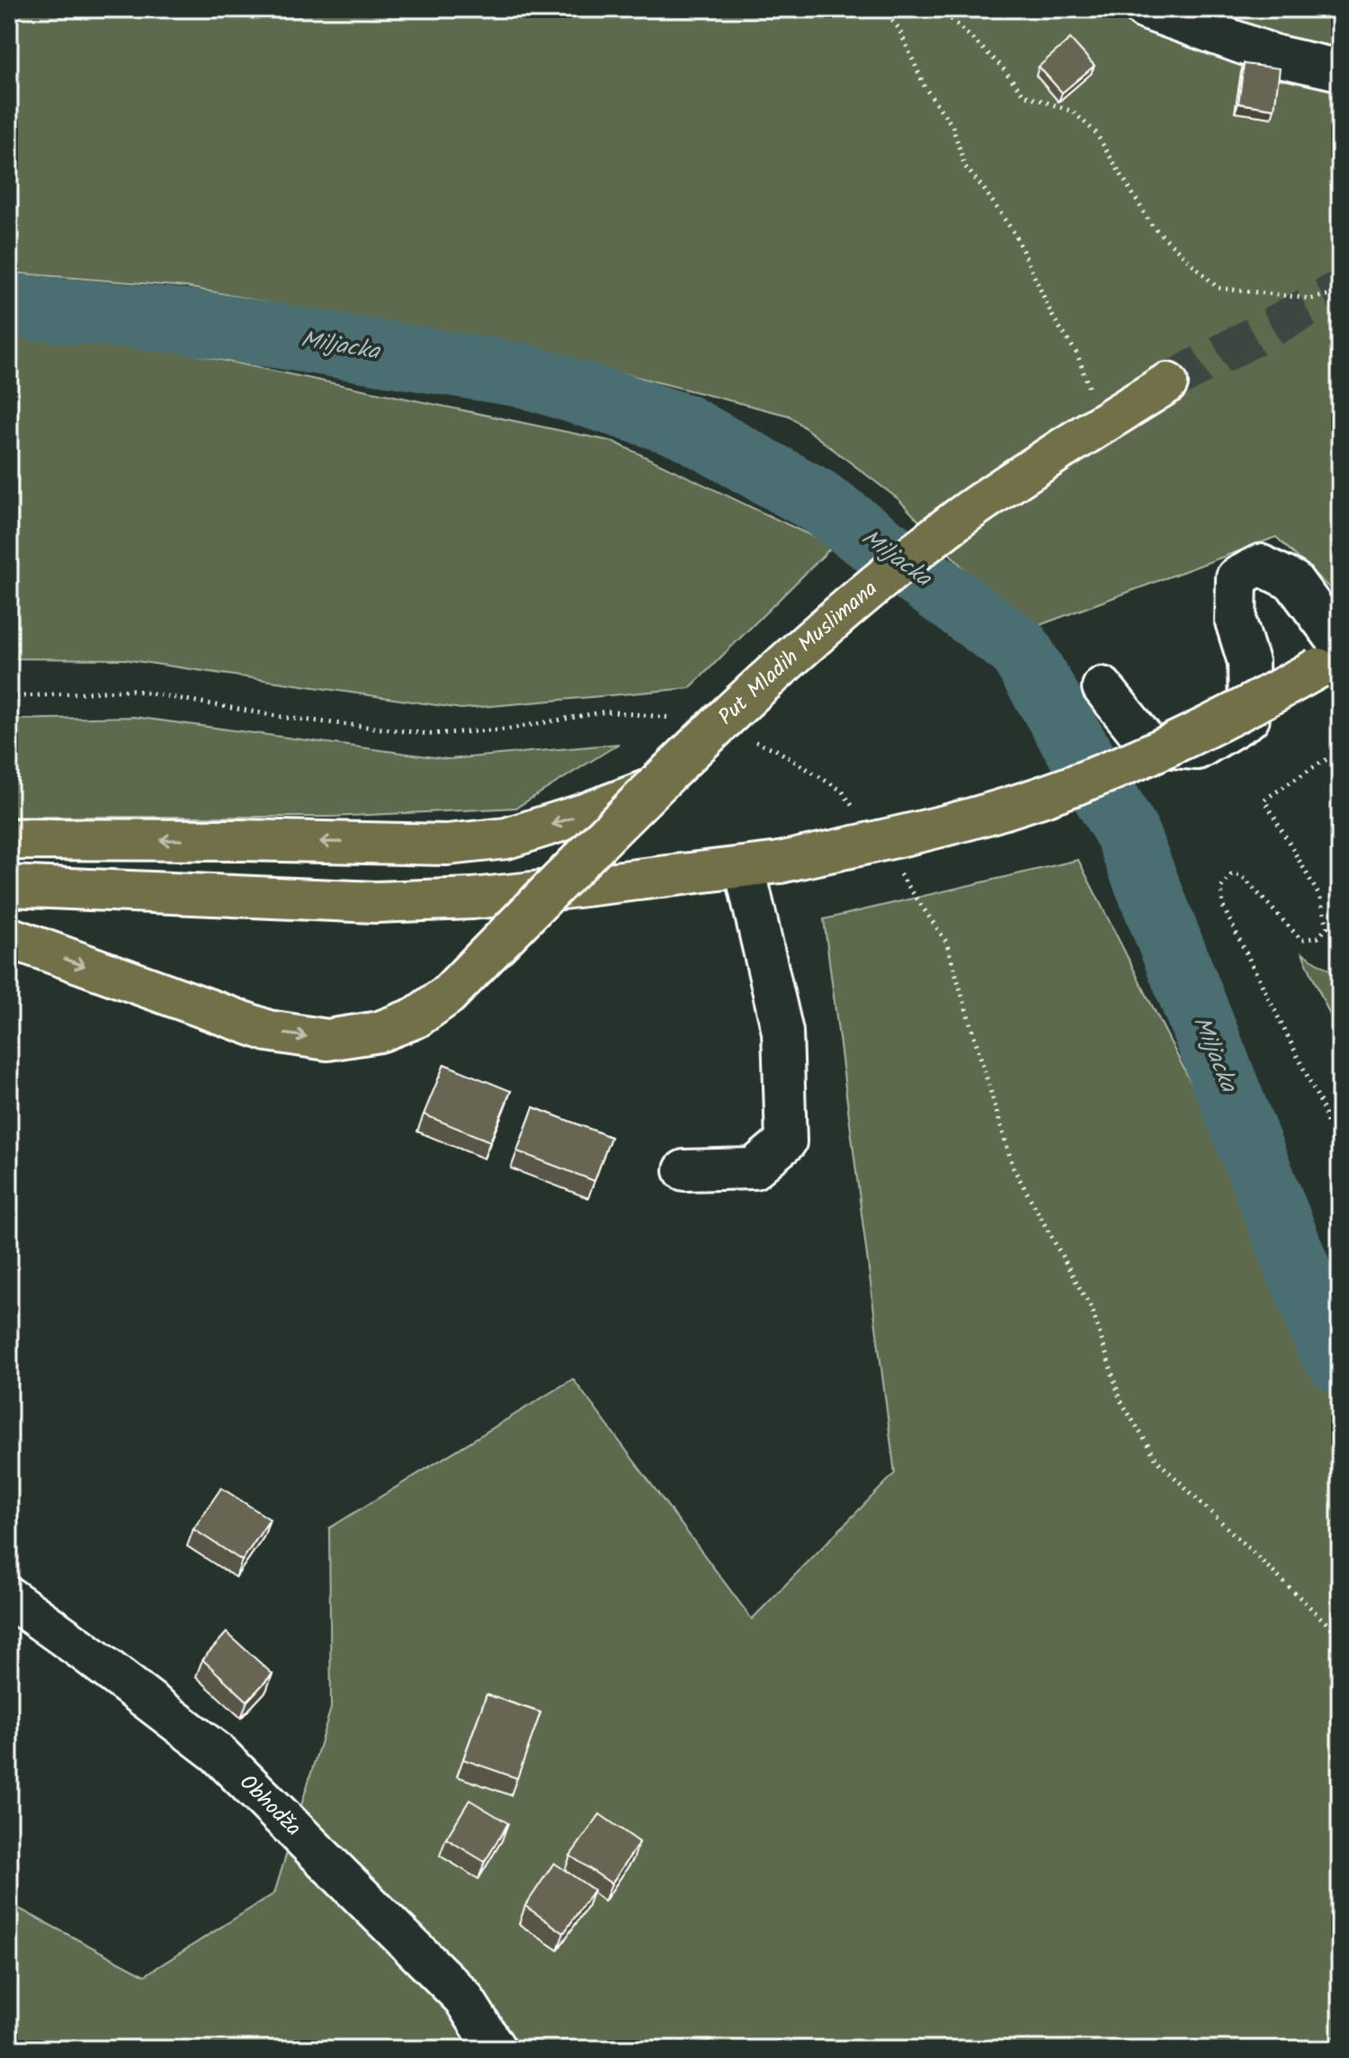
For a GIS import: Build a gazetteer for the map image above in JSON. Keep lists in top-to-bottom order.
{
  "streets": {
    "main road": ["Put Mladih Muslimana"],
    "street": ["Obhodža"]
  },
  "water": ["Miljacka"]
}
